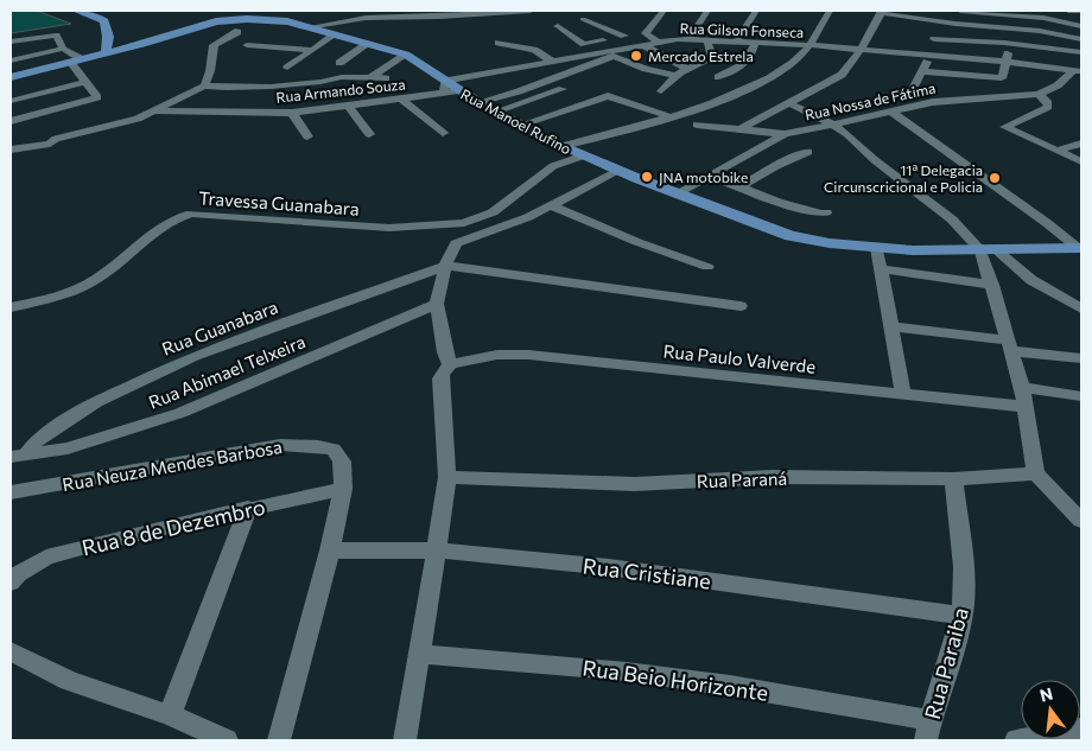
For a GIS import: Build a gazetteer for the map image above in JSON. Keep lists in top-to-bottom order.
{
  "streets": {
    "main road": ["Rua Manoel Rufino"],
    "street": [
      "Rua Gilson Fonseca",
      "Rua Armando Souza",
      "Rua Nossa de Fátima",
      "Travessa Guanabara",
      "Rua Guanabara",
      "Rua Paulo Valverde",
      "Rua Abimael Telxeira",
      "Rua Neuza Mendes Barbosa",
      "Rua Paraná",
      "Rua 8 de Dezembro",
      "Rua Cristiane",
      "Rua Paraiba",
      "Rua Beio Horizonte"
    ]
  },
  "crossings": [
    ["Rua Gilson Fonseca", "Rua Nossa de Fátima"],
    ["Rua Armando Souza", "Rua Manoel Rufino"],
    ["Rua Nossa de Fátima", "Rua Manoel Rufino"],
    ["Rua Manoel Rufino", "Travessa Guanabara"],
    ["Rua Guanabara", "Rua Abimael Telxeira"],
    ["Rua Neuza Mendes Barbosa", "Rua 8 de Dezembro"],
    ["Rua Paraná", "Rua Paraiba"],
    ["Rua Cristiane", "Rua Paraiba"],
    ["Rua Paraiba", "Rua Beio Horizonte"]
  ],
  "places": ["Mercado Estrela", "JNA motobike", "11ª Delegacia Circunscricional e Policia"],
  "north": "top"
}
